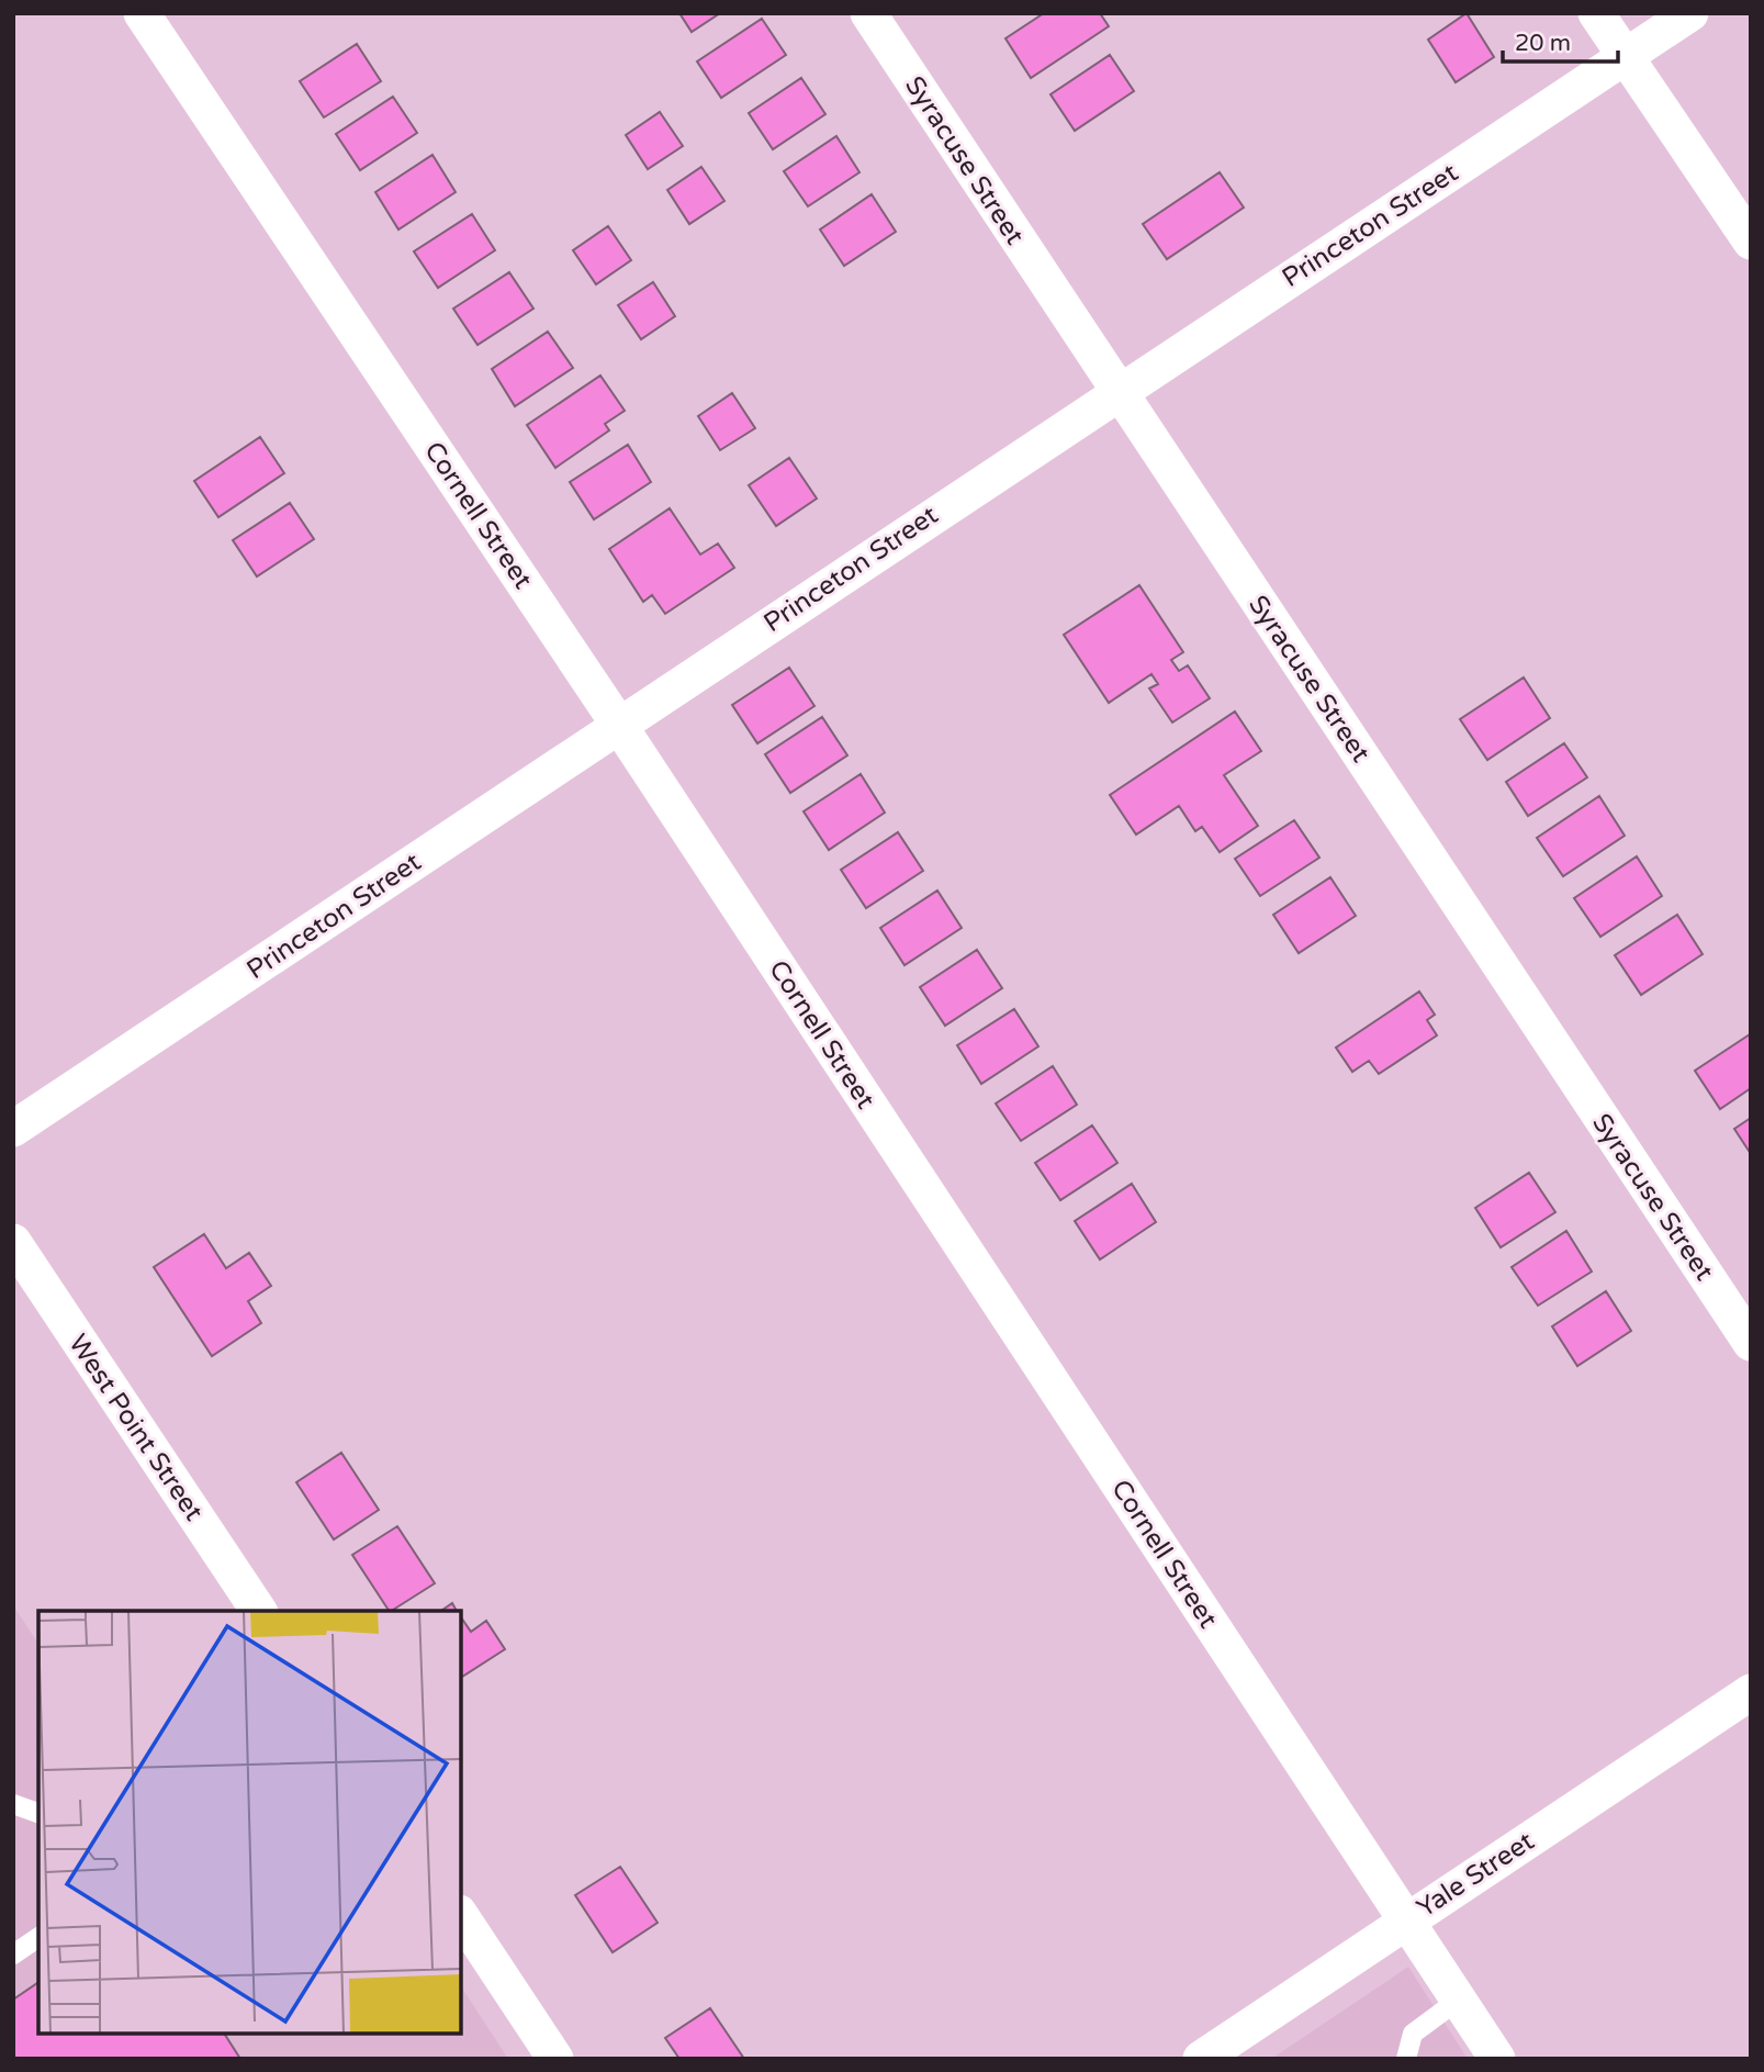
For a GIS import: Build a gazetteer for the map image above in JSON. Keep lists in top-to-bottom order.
{
  "streets": {
    "street": [
      "Syracuse Street",
      "Princeton Street",
      "Cornell Street",
      "West Point Street",
      "Yale Street"
    ]
  },
  "crossings": [
    ["Syracuse Street", "Princeton Street"],
    ["Princeton Street", "Cornell Street"],
    ["Cornell Street", "Yale Street"]
  ],
  "scale_bar": "20 m"
}
